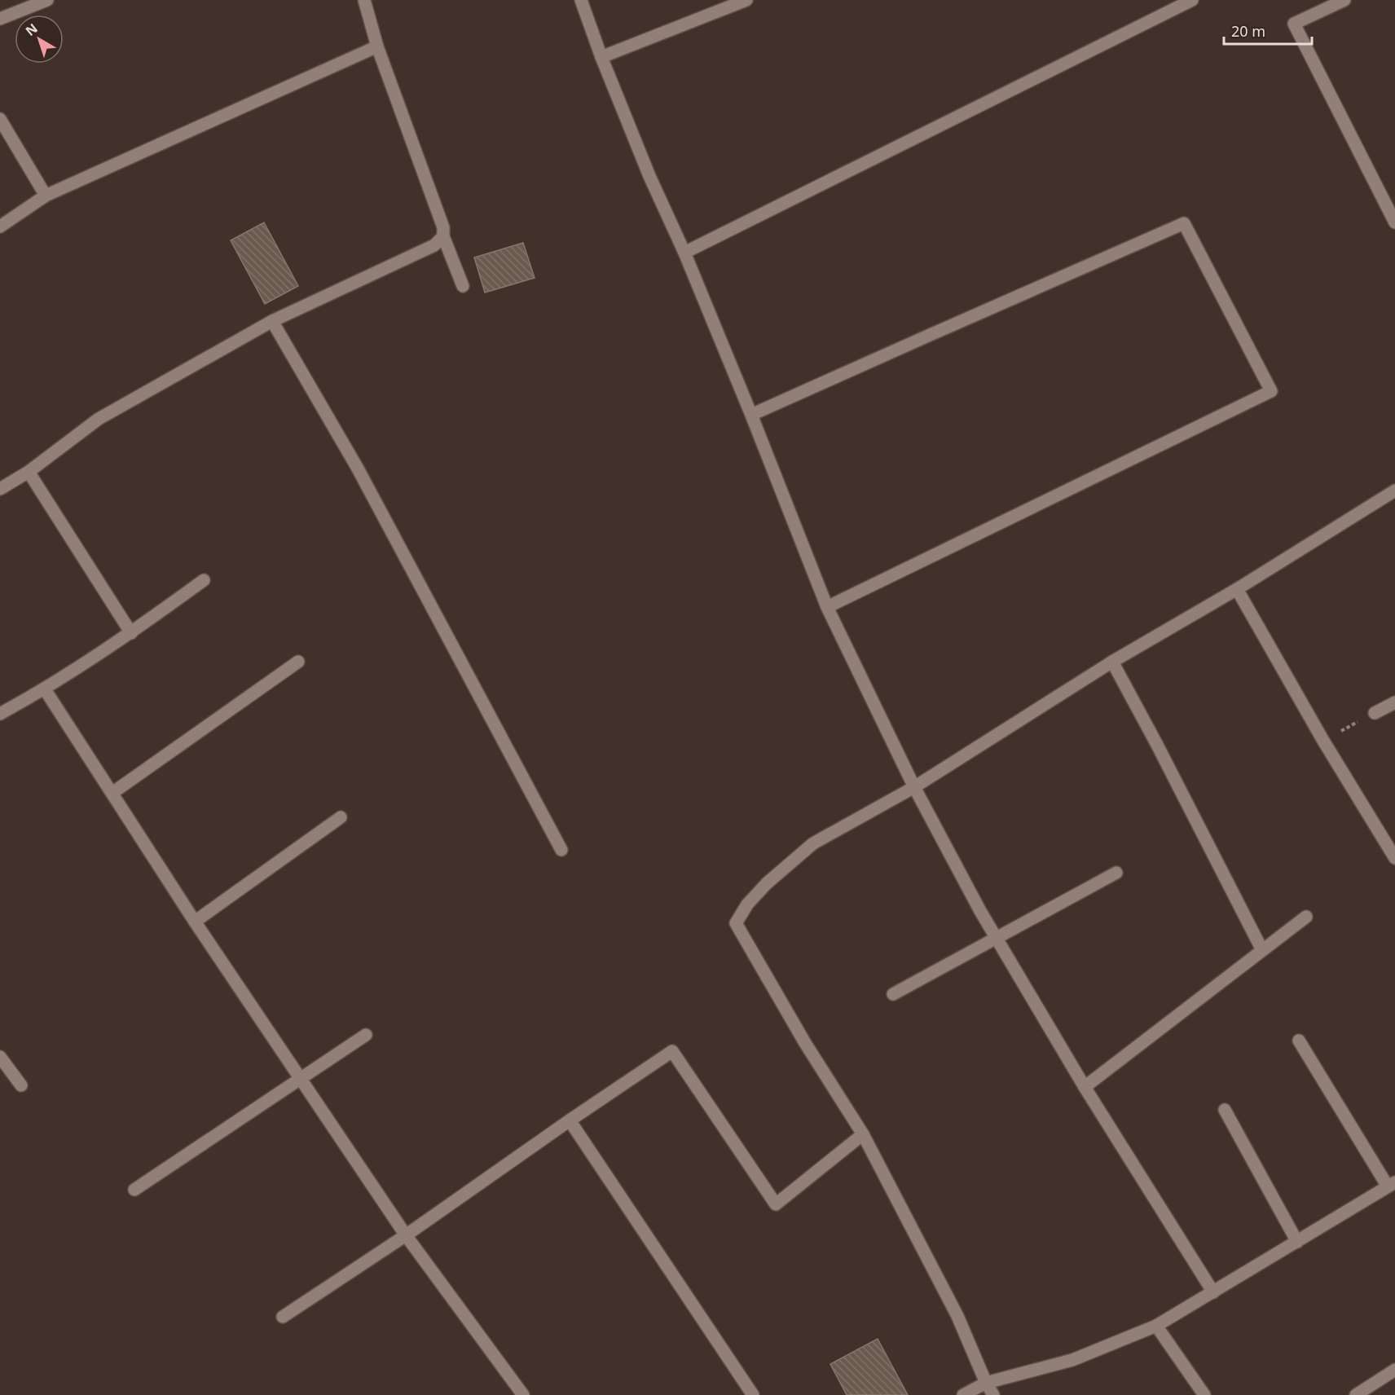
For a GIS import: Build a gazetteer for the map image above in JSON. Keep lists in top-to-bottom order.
{
  "scale_bar": "20 m",
  "north": "top left"
}
